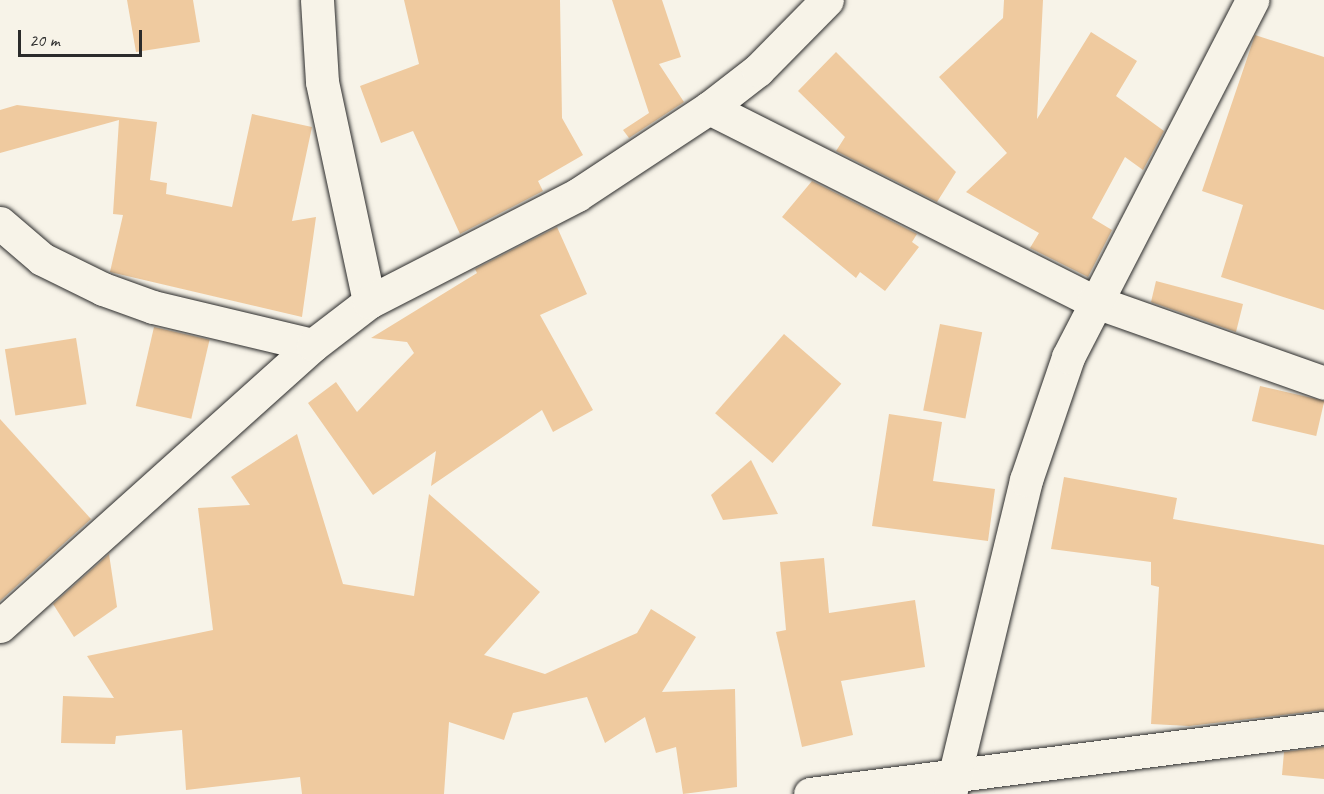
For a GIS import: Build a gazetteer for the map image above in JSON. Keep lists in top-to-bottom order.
{
  "scale_bar": "20 m"
}
